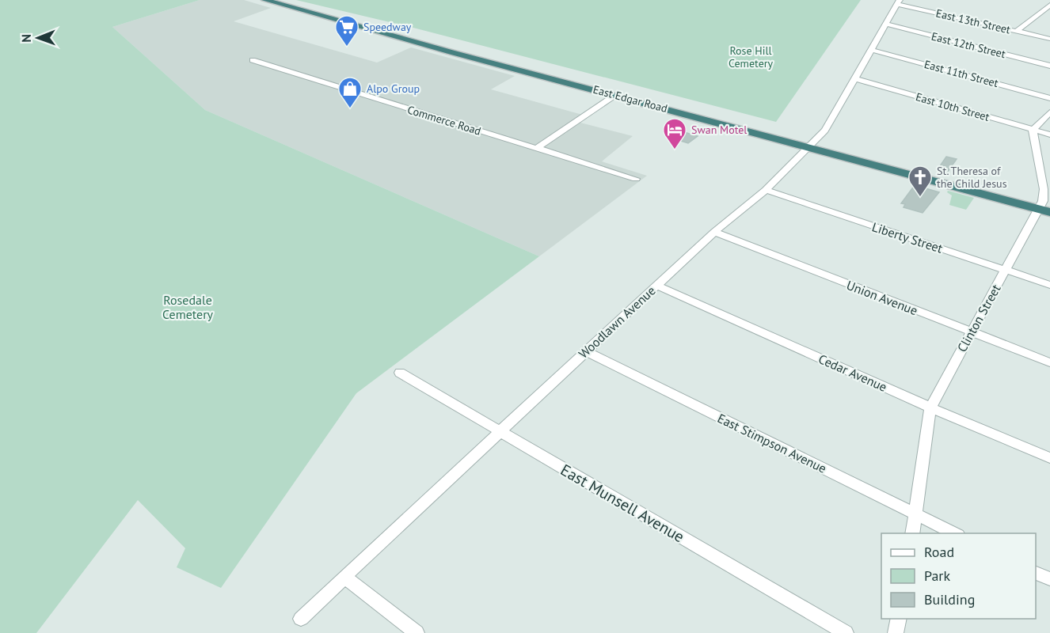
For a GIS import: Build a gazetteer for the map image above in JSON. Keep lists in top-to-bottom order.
{
  "streets": {
    "highway": ["East Edgar Road"],
    "street": [
      "East 13th Street",
      "East 12th Street",
      "East 11th Street",
      "East 10th Street",
      "Commerce Road",
      "Liberty Street",
      "Union Avenue",
      "Clinton Street",
      "Woodlawn Avenue",
      "Cedar Avenue",
      "East Stimpson Avenue",
      "East Munsell Avenue"
    ]
  },
  "crossings": [
    ["East 13th Street", "Woodlawn Avenue"],
    ["East 12th Street", "Woodlawn Avenue"],
    ["East 11th Street", "Woodlawn Avenue"],
    ["East Edgar Road", "Clinton Street"],
    ["East Edgar Road", "Woodlawn Avenue"],
    ["East 10th Street", "Woodlawn Avenue"],
    ["Liberty Street", "Clinton Street"],
    ["Liberty Street", "Woodlawn Avenue"],
    ["Union Avenue", "Clinton Street"],
    ["Union Avenue", "Woodlawn Avenue"],
    ["Clinton Street", "Cedar Avenue"],
    ["Clinton Street", "East Stimpson Avenue"],
    ["Woodlawn Avenue", "Cedar Avenue"],
    ["Woodlawn Avenue", "East Stimpson Avenue"],
    ["Woodlawn Avenue", "East Munsell Avenue"]
  ],
  "parks": ["Rose Hill Cemetery", "Rosedale Cemetery"],
  "places": {
    "supermarket": ["Speedway"],
    "shop": ["Alpo Group"],
    "hotel": ["Swan Motel"],
    "church": ["St. Theresa of the Child Jesus"]
  },
  "legend": ["Road", "Park", "Building"],
  "north": "left"
}
